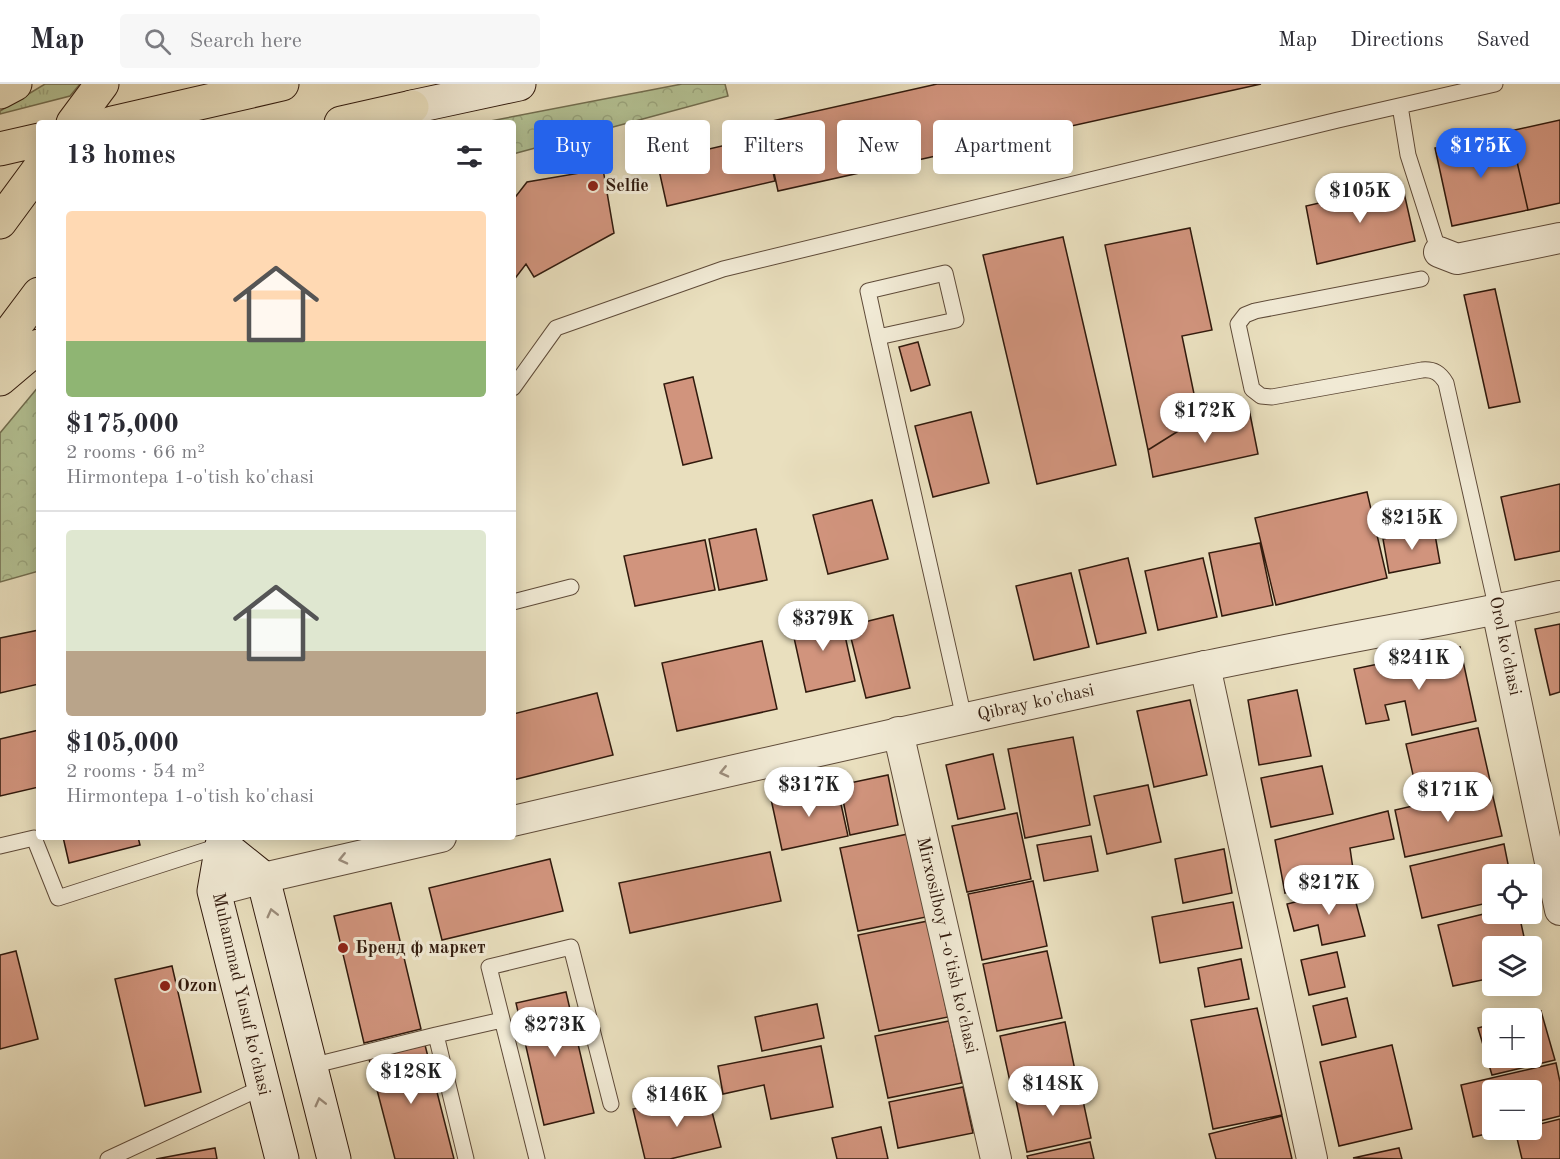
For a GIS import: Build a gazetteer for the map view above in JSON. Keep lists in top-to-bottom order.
{
  "streets": {
    "street": [
      "Orol ko'chasi",
      "Qibray ko'chasi",
      "Mirxosilboy 1-o'tish ko'chasi",
      "Muhammad Yusuf ko'chasi"
    ]
  },
  "crossings": [
    ["Orol ko'chasi", "Qibray ko'chasi"],
    ["Qibray ko'chasi", "Mirxosilboy 1-o'tish ko'chasi"]
  ],
  "one_way": ["Qibray ko'chasi"],
  "places": ["Selfie", "Бренд ф маркет", "Ozon"],
  "page": {
    "header": "Map",
    "search": "Search here",
    "nav": ["Map", "Directions", "Saved"],
    "chip": [
      "Buy",
      "Rent",
      "Filters",
      "New",
      "Apartment"
    ],
    "heading": "13 homes",
    "price": [
      "$175K",
      "$105K",
      "$172K",
      "$215K",
      "$379K",
      "$241K",
      "$317K",
      "$171K",
      "$217K",
      "$273K",
      "$128K",
      "$148K",
      "$146K"
    ],
    "list": [
      {
        "name": "$175,000",
        "note": "2 rooms · 66 m² · Hirmontepa 1-o'tish ko'chasi"
      },
      {
        "name": "$105,000",
        "note": "2 rooms · 54 m² · Hirmontepa 1-o'tish ko'chasi"
      }
    ],
    "map_buttons": ["+", "−"]
  }
}
